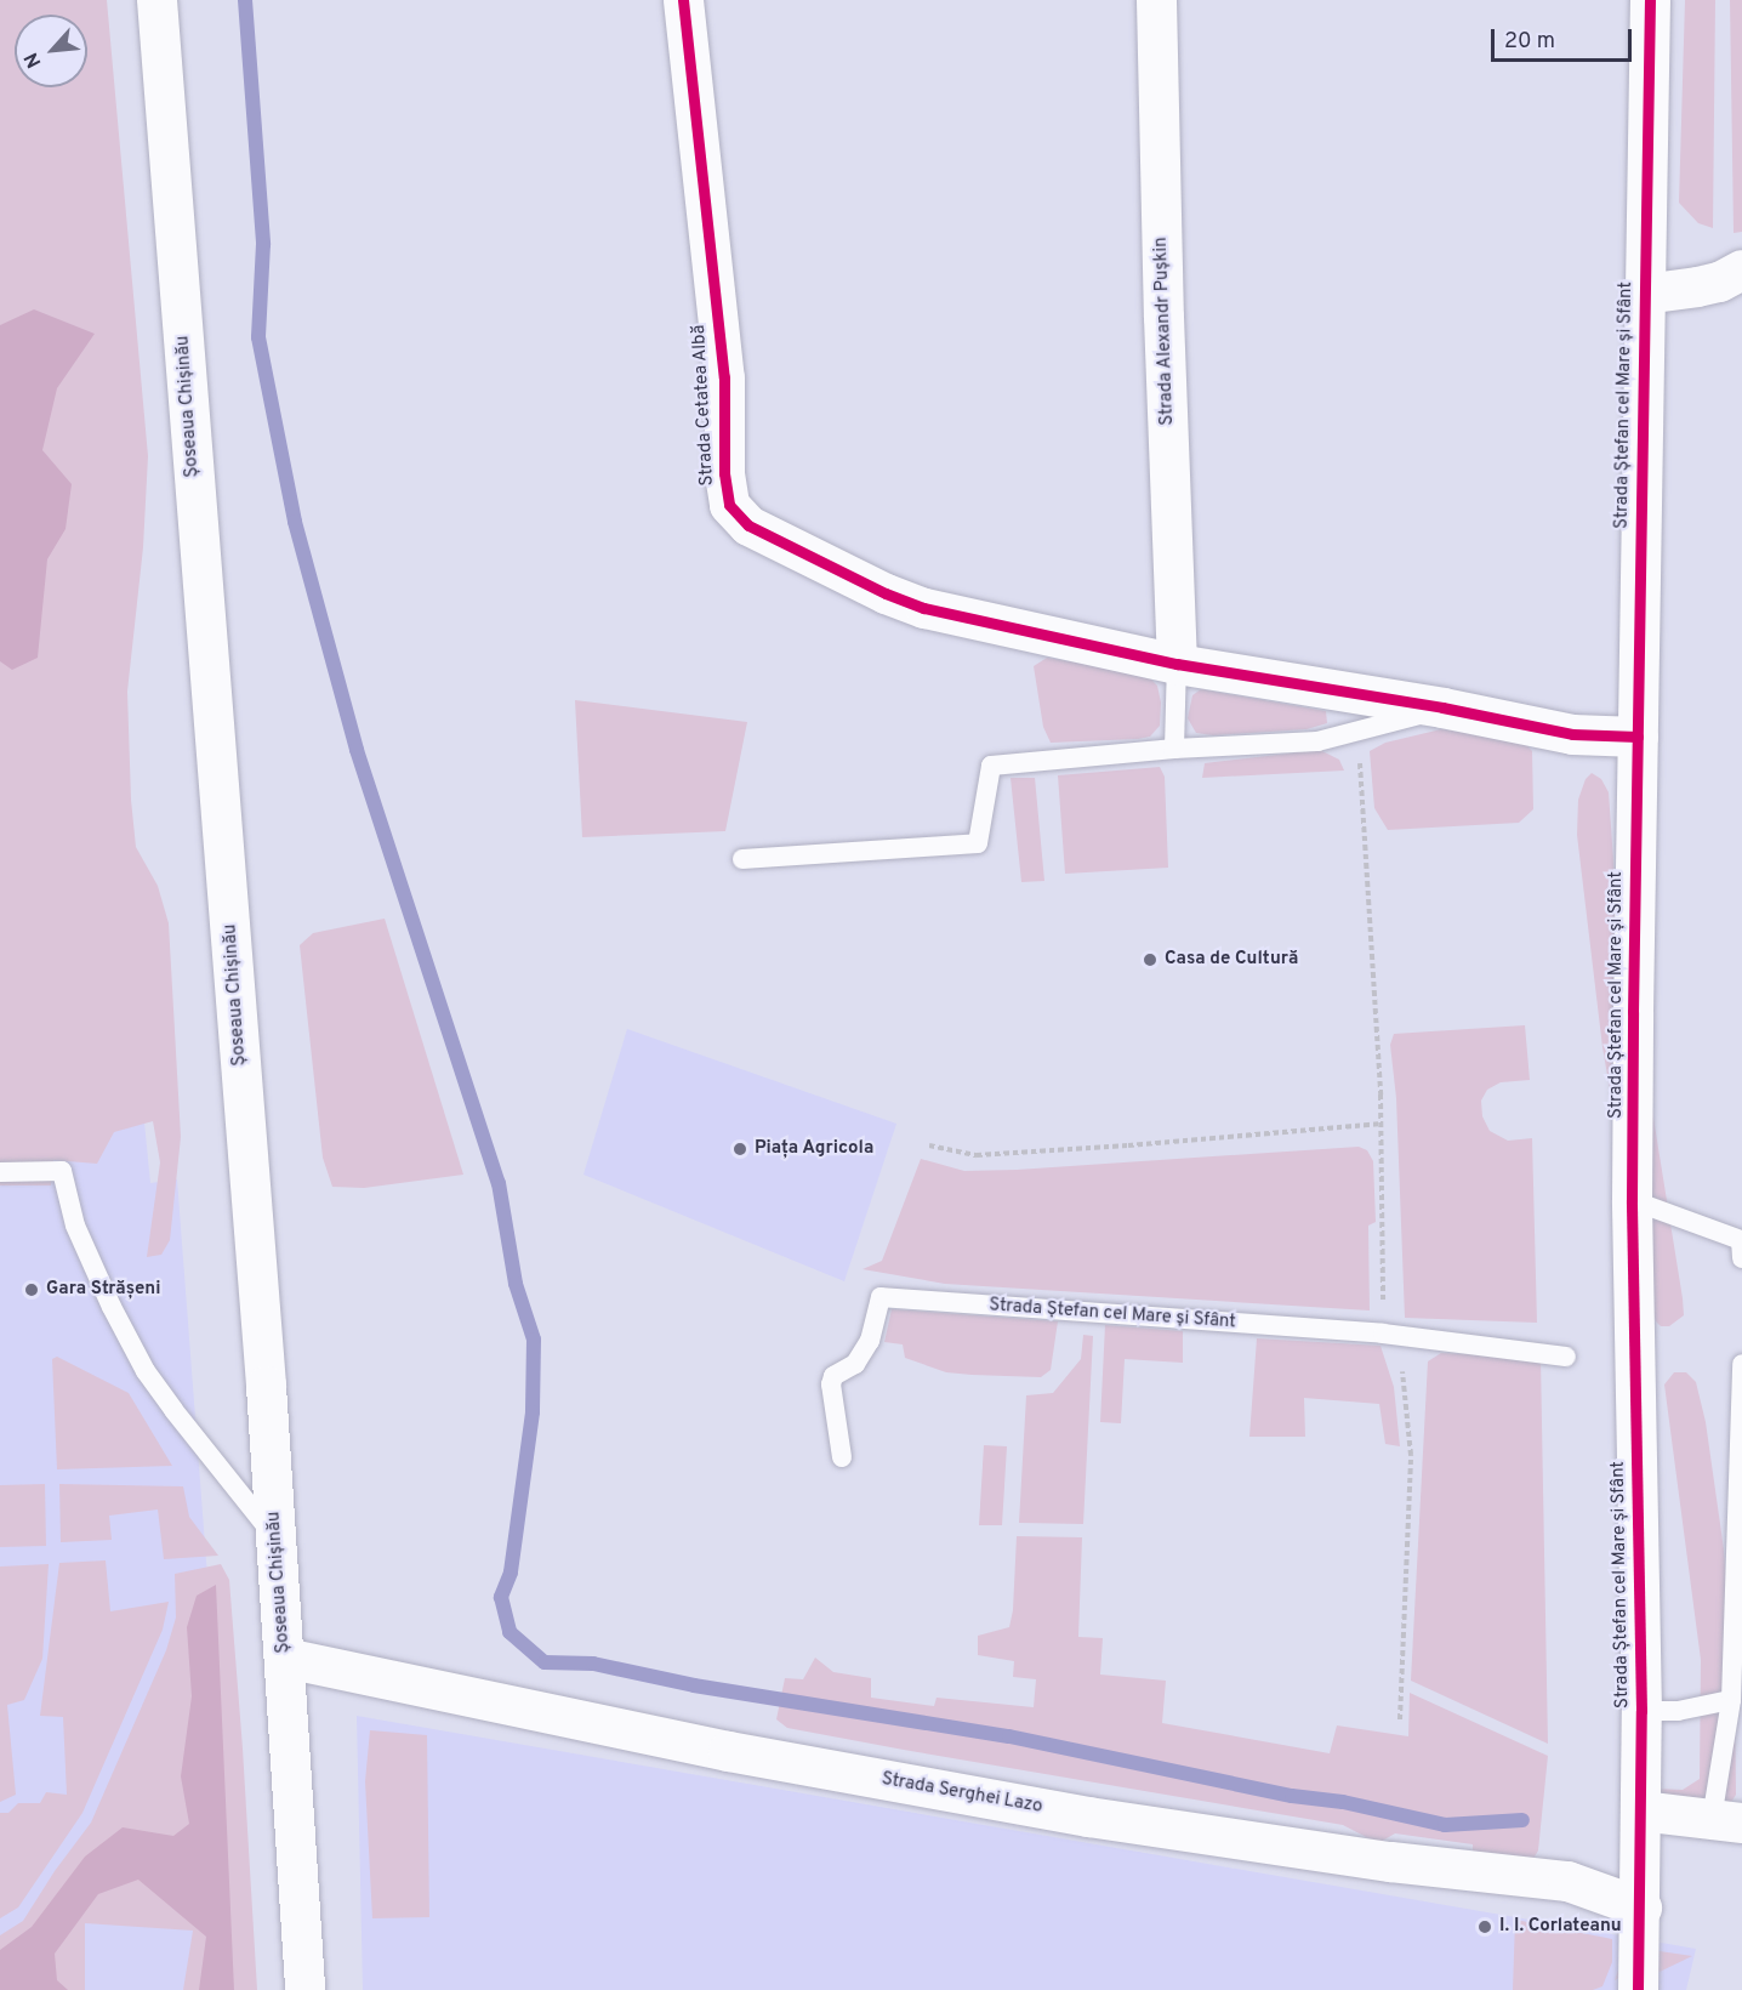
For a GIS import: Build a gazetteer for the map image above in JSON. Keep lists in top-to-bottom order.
{
  "streets": {
    "main road": [
      "Strada Alexandr Pușkin",
      "Strada Cetatea Albă",
      "Strada Ștefan cel Mare și Sfânt",
      "Șoseaua Chișinău",
      "Strada Serghei Lazo"
    ]
  },
  "crossings": [
    ["Strada Alexandr Pușkin", "Strada Cetatea Albă"],
    ["Strada Cetatea Albă", "Strada Ștefan cel Mare și Sfânt"],
    ["Strada Ștefan cel Mare și Sfânt", "Strada Serghei Lazo"],
    ["Șoseaua Chișinău", "Strada Serghei Lazo"]
  ],
  "places": [
    "Casa de Cultură",
    "Piața Agricola",
    "Gara Strășeni",
    "I. I. Corlateanu"
  ],
  "scale_bar": "20 m",
  "north": "bottom left"
}
